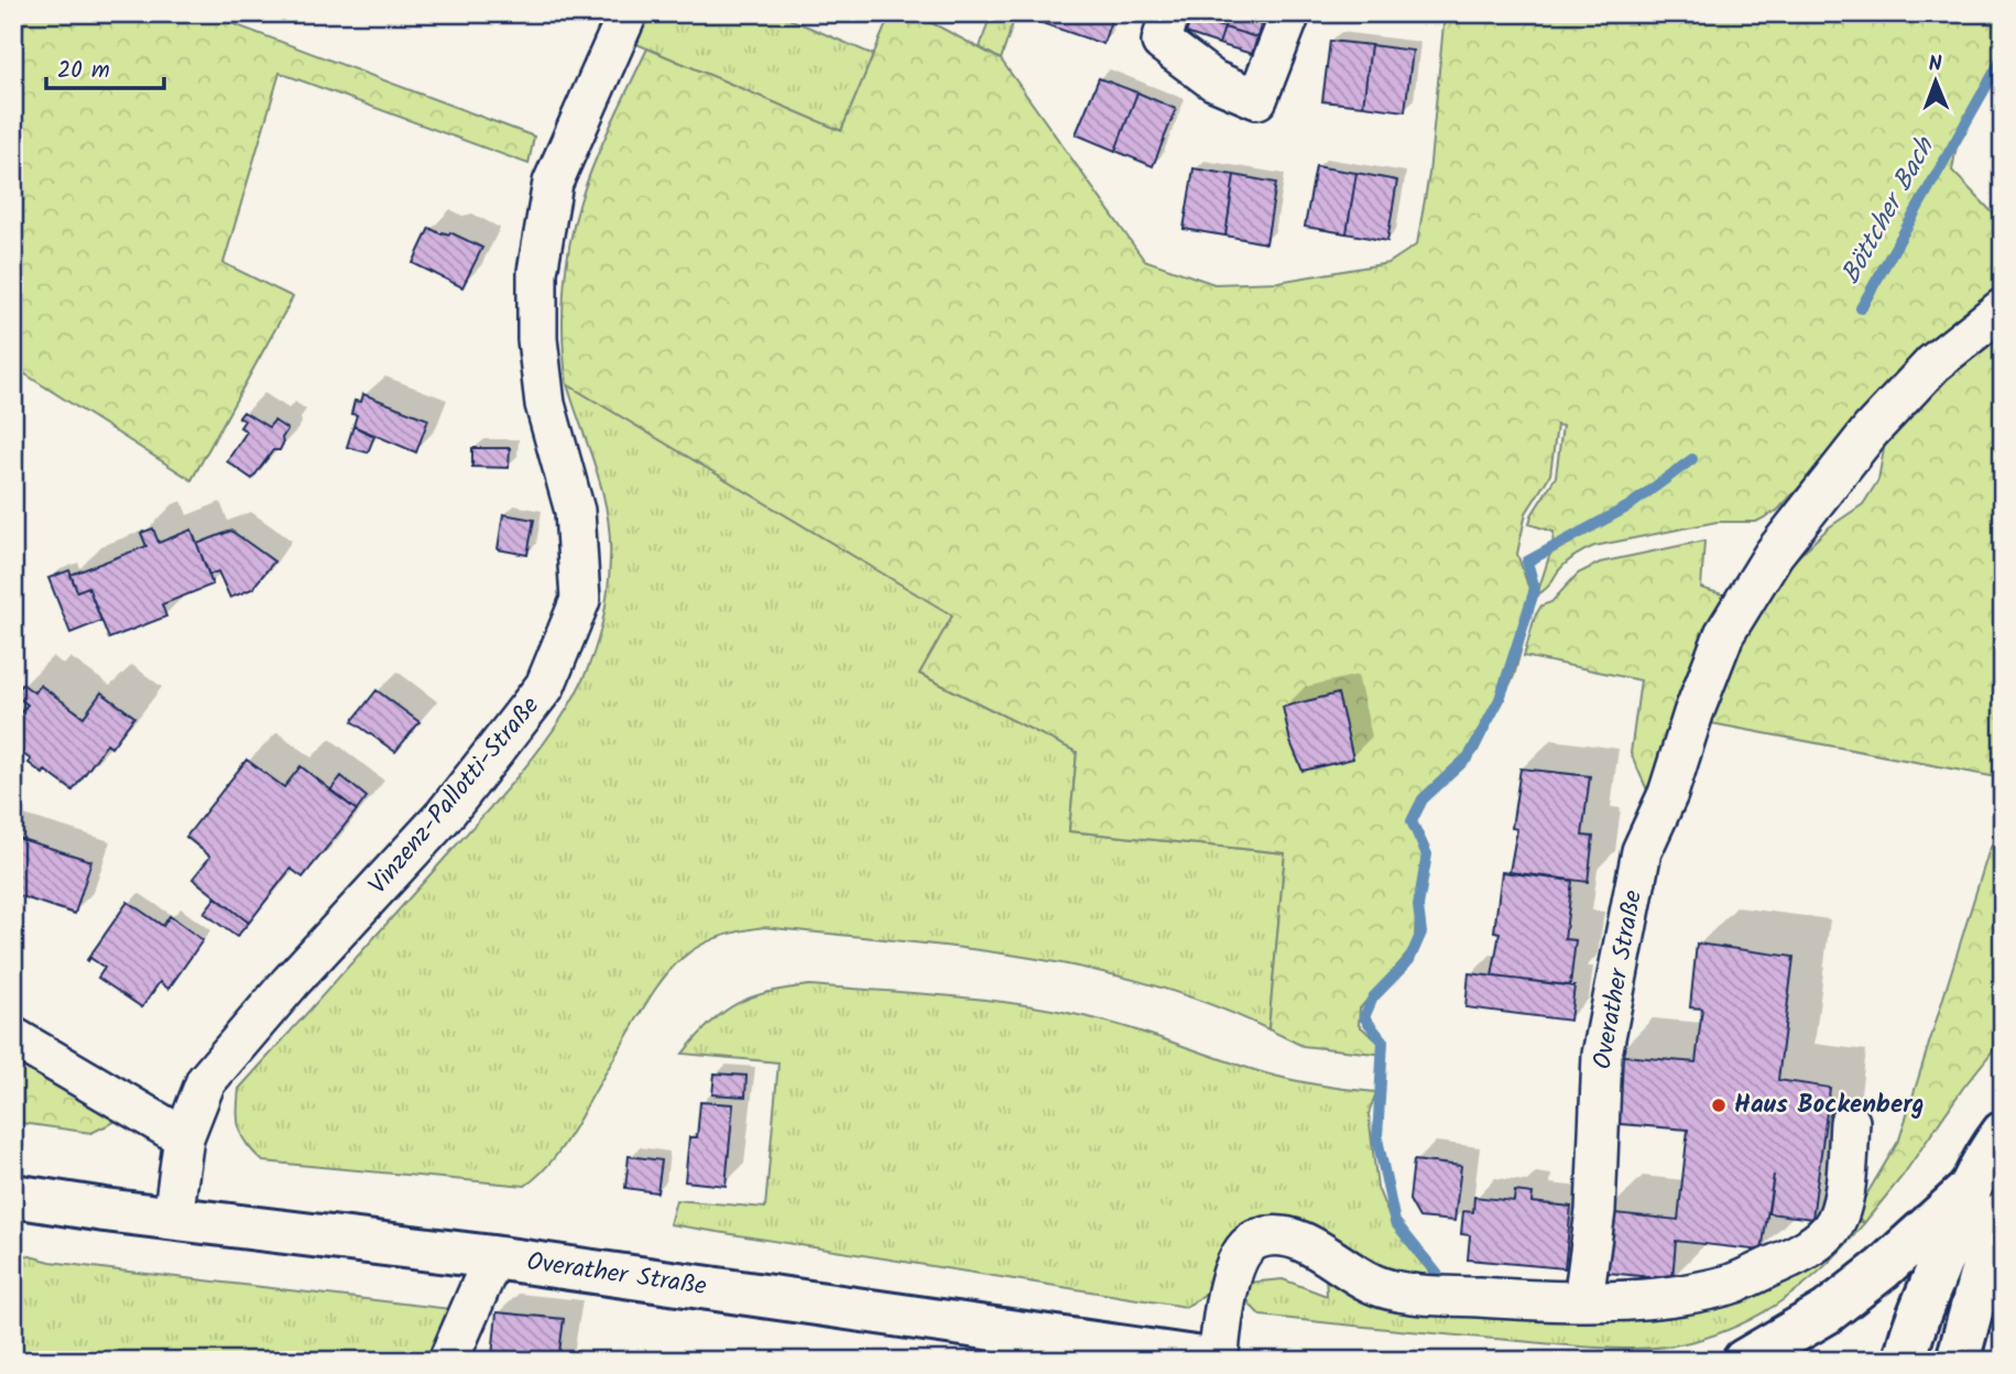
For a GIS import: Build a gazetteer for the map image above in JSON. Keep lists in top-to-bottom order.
{
  "streets": {
    "main road": ["Overather Straße"],
    "street": ["Vinzenz-Pallotti-Straße"]
  },
  "crossings": [
    ["Vinzenz-Pallotti-Straße", "Overather Straße"]
  ],
  "water": ["Böttcher Bach"],
  "places": ["Haus Bockenberg"],
  "scale_bar": "20 m",
  "north": "top"
}
